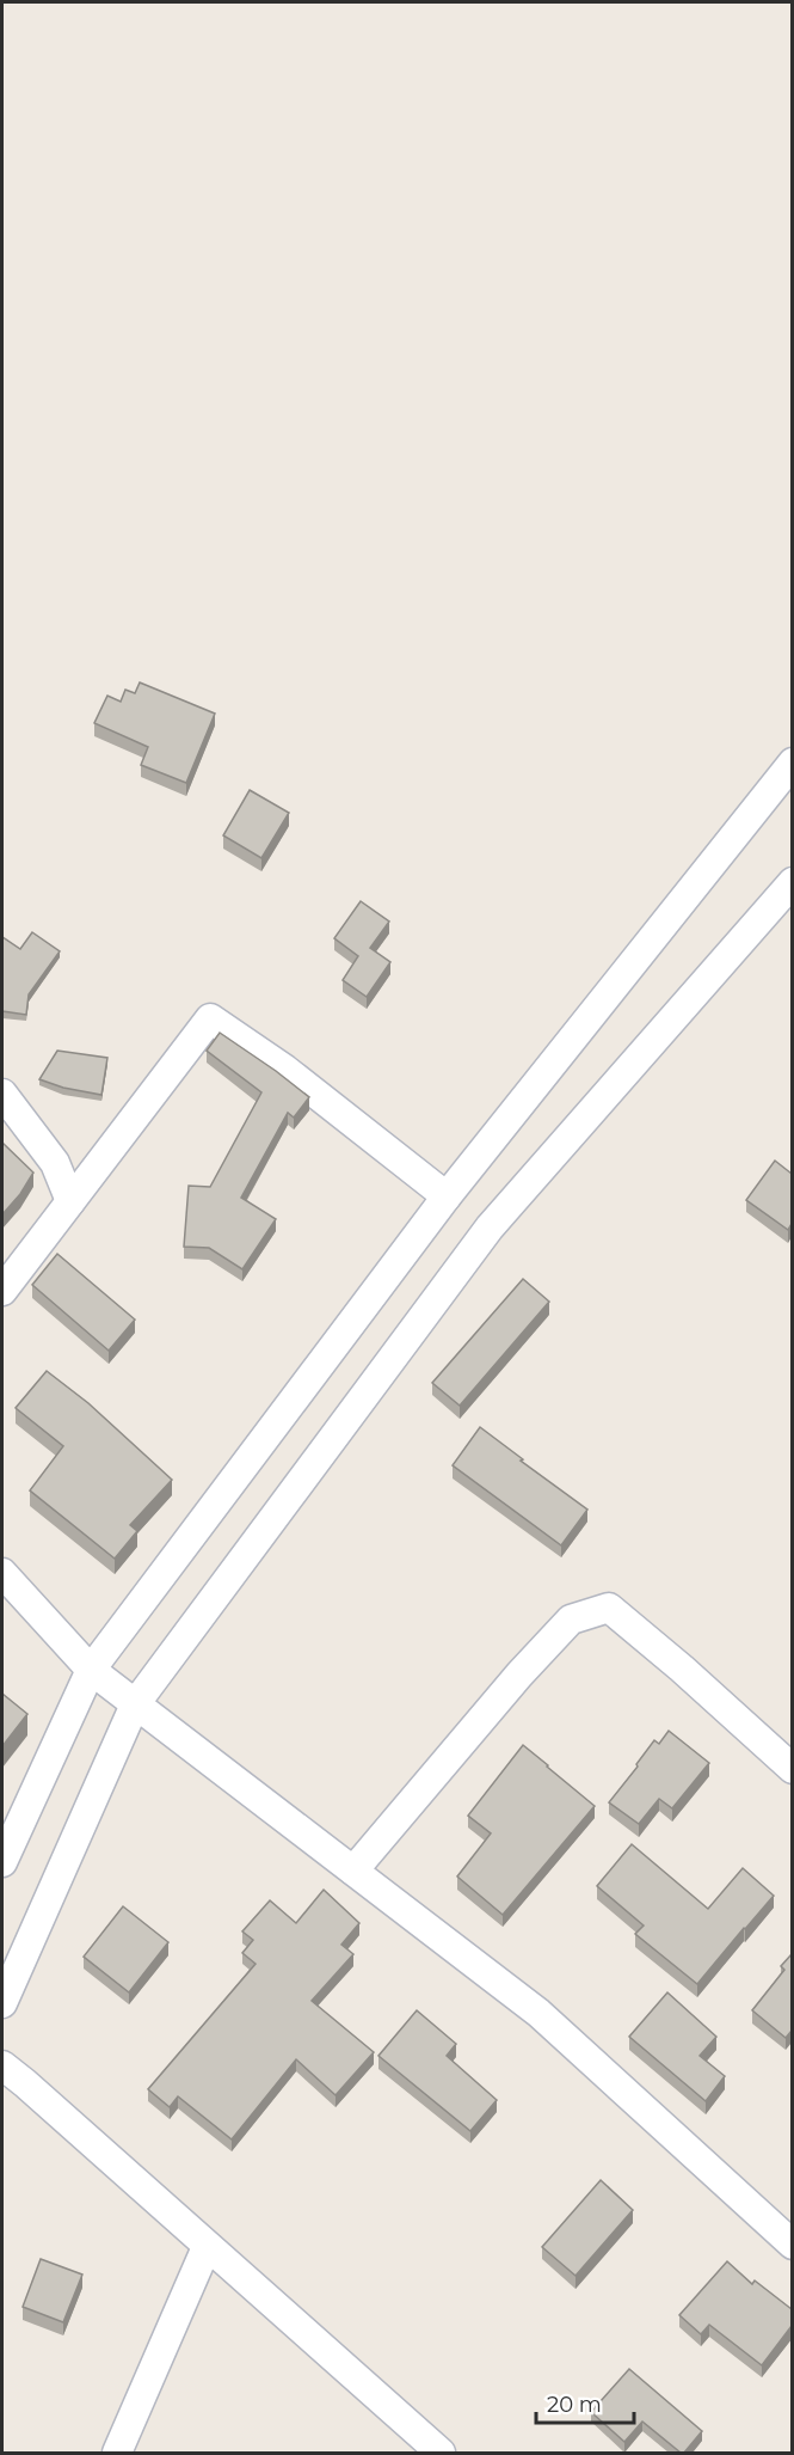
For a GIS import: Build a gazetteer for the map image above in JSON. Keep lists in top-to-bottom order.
{
  "scale_bar": "20 m"
}
